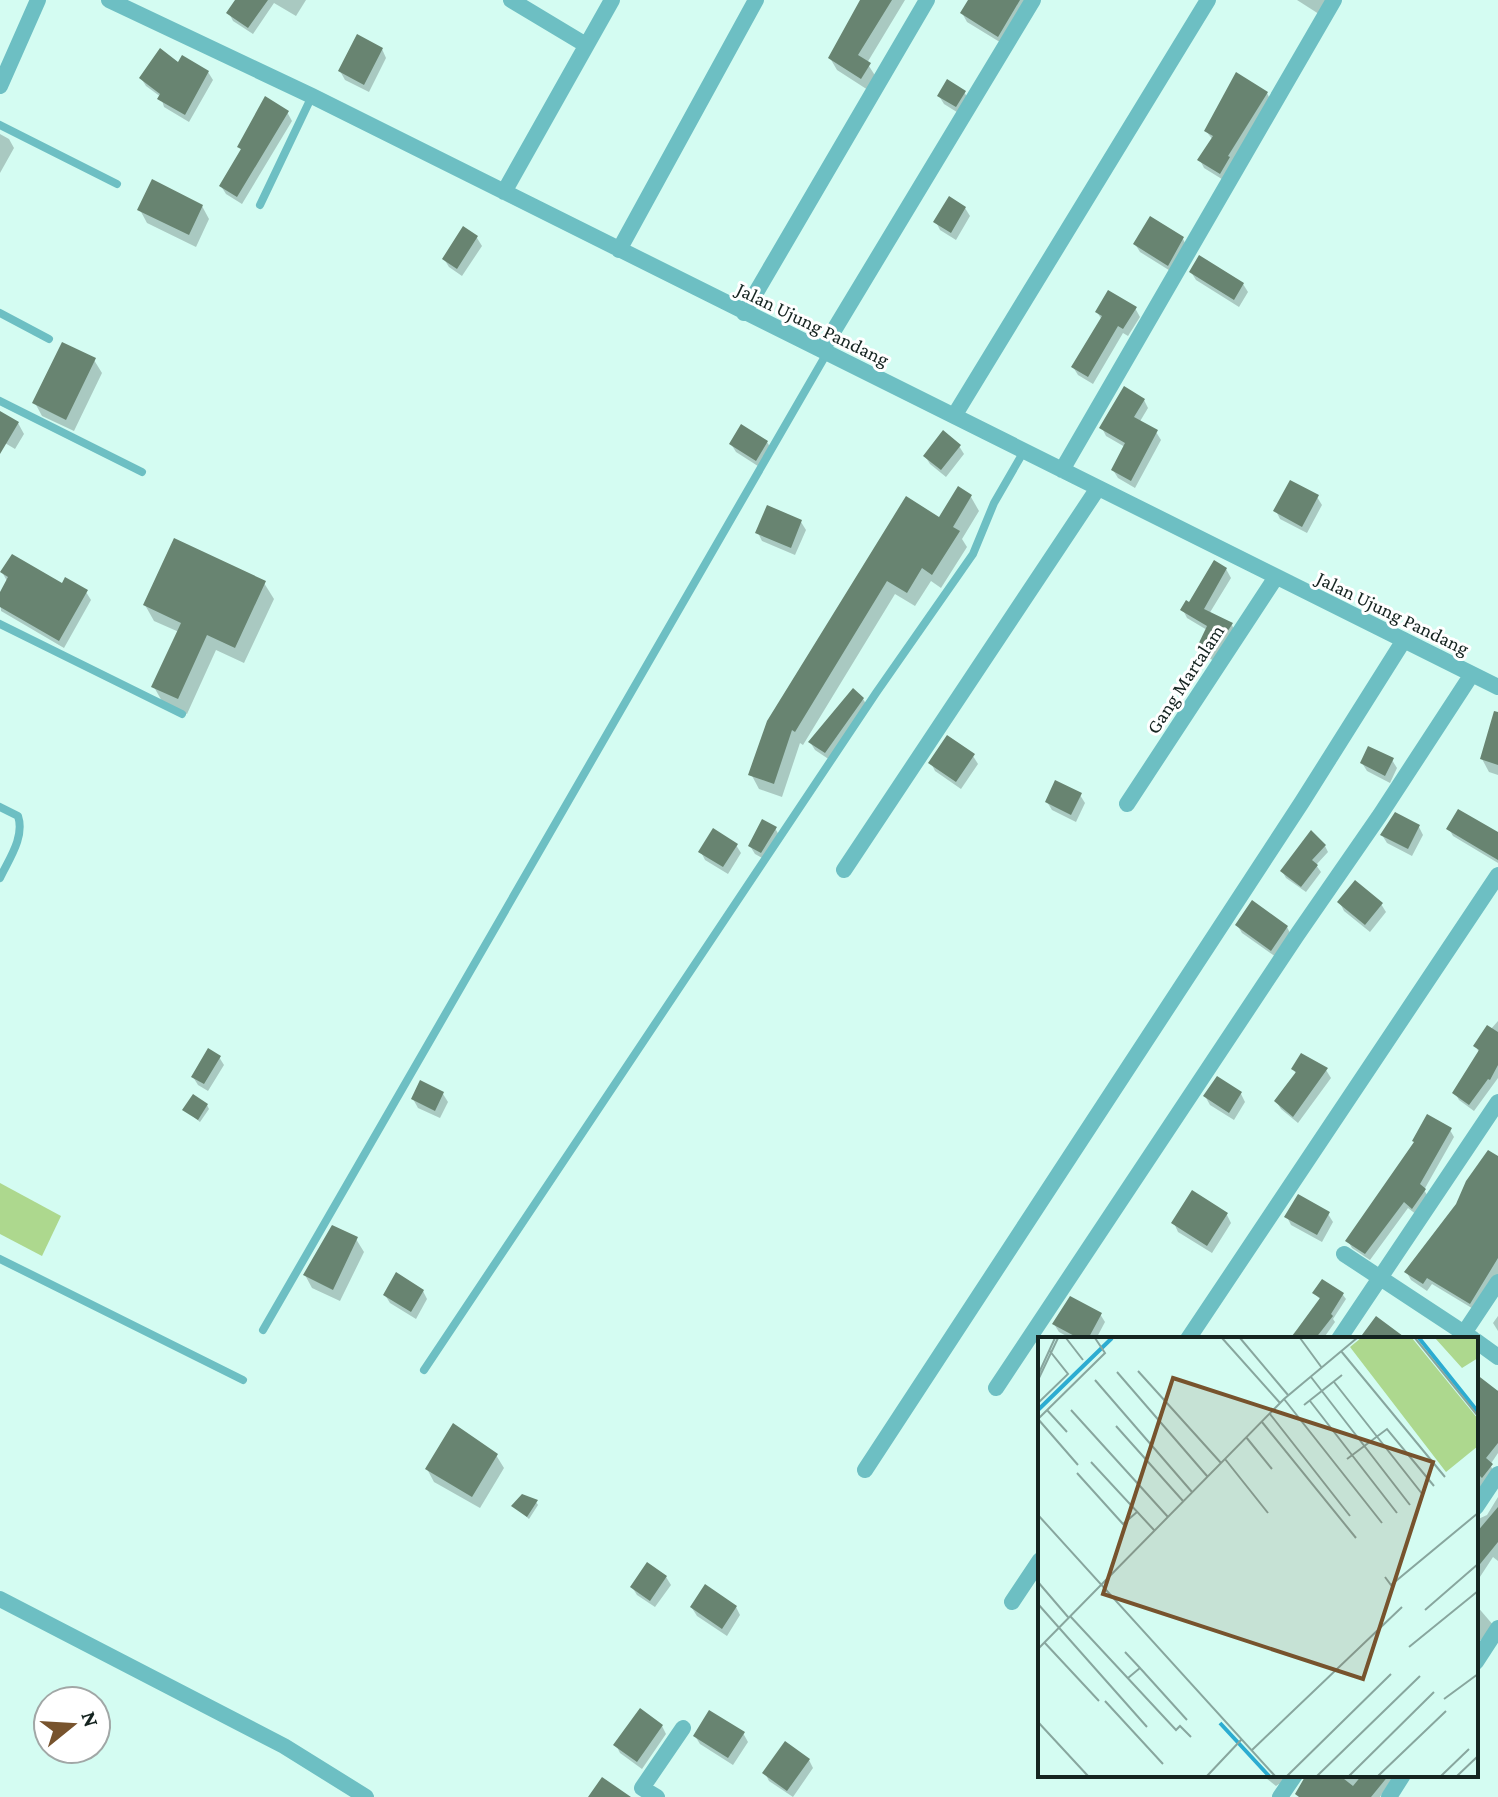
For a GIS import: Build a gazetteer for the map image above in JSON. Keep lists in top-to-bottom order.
{
  "streets": {
    "street": ["Jalan Ujung Pandang", "Gang Martalam"]
  },
  "crossings": [
    ["Jalan Ujung Pandang", "Gang Martalam"]
  ],
  "north": "right"
}
